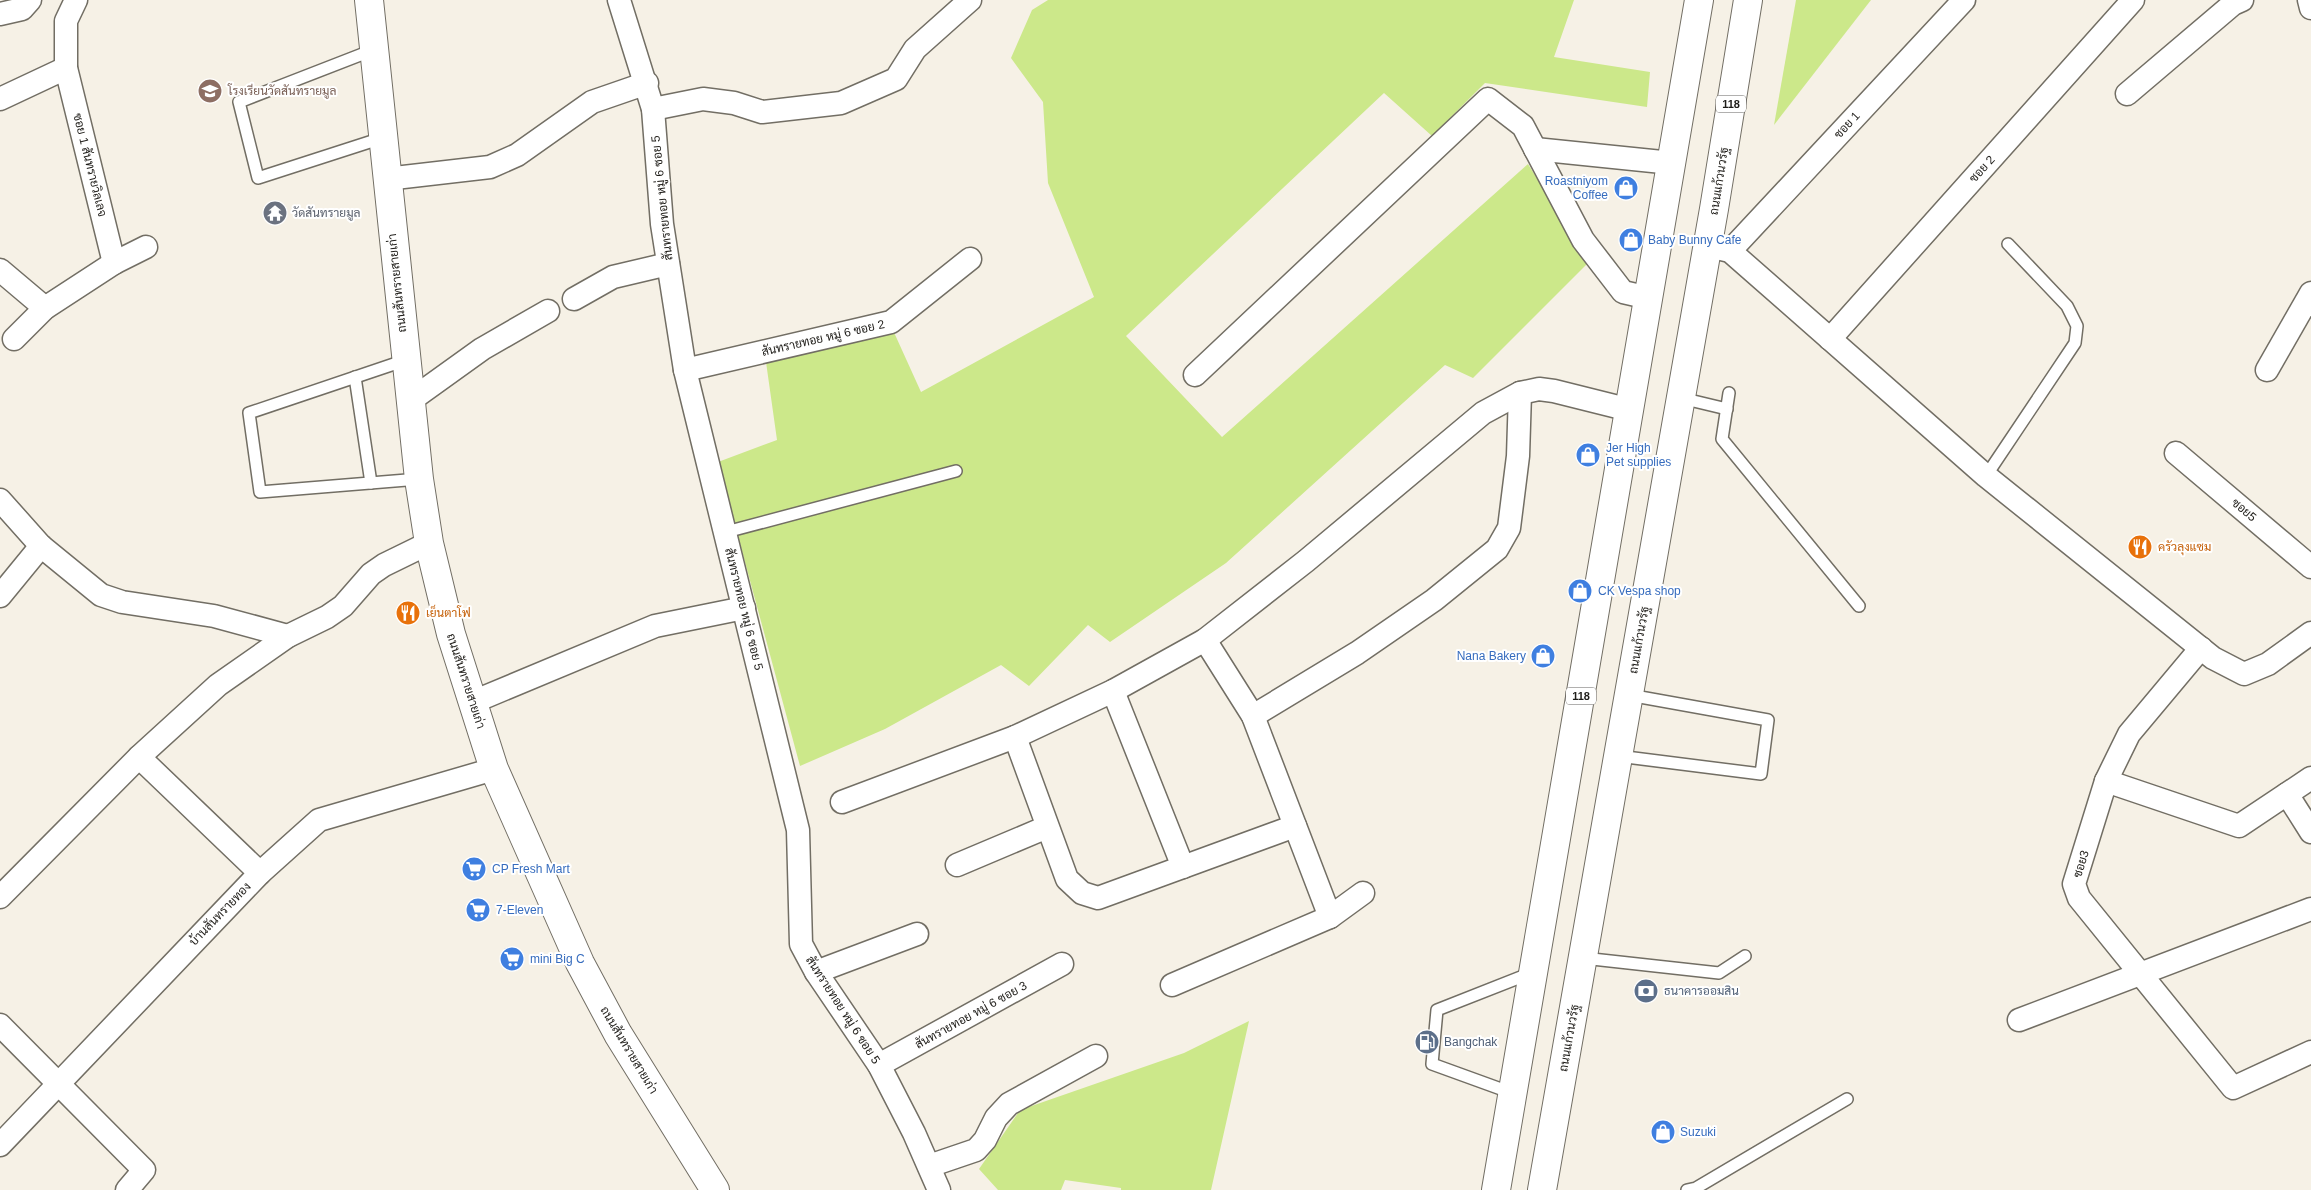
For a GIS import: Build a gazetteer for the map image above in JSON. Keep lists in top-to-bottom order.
{
  "streets": {
    "main road": ["118", "ถนนแก้วนวรัฐ", "ถนนสันทรายสายเก่า"],
    "street": [
      "ซอย 1",
      "ซอย 1 สันทรายวิลเลจ",
      "ซอย 2",
      "สันทรายทอย หมู่ 6 ซอย 5",
      "สันทรายทอย หมู่ 6 ซอย 2",
      "ซอย5",
      "ซอย3",
      "บ้านสันทรายทอง",
      "สันทรายทอย หมู่ 6 ซอย 3"
    ]
  },
  "crossings": [
    ["ซอย 1", "ถนนแก้วนวรัฐ"],
    ["สันทรายทอย หมู่ 6 ซอย 5", "สันทรายทอย หมู่ 6 ซอย 2"],
    ["สันทรายทอย หมู่ 6 ซอย 5", "สันทรายทอย หมู่ 6 ซอย 3"],
    ["ถนนสันทรายสายเก่า", "บ้านสันทรายทอง"]
  ],
  "places": {
    "school or university": ["โรงเรียนวัดสันทรายมูล"],
    "shop": [
      "Roastniyom Coffee",
      "Baby Bunny Cafe",
      "Jer High Pet supplies",
      "CK Vespa shop",
      "Nana Bakery",
      "Suzuki"
    ],
    "temple": ["วัดสันทรายมูล"],
    "restaurant": ["ครัวลุงแซม", "เย็นตาโฟ"],
    "supermarket": ["CP Fresh Mart", "7-Eleven", "mini Big C"],
    "bank": ["ธนาคารออมสิน"],
    "fuel station": ["Bangchak"]
  }
}
